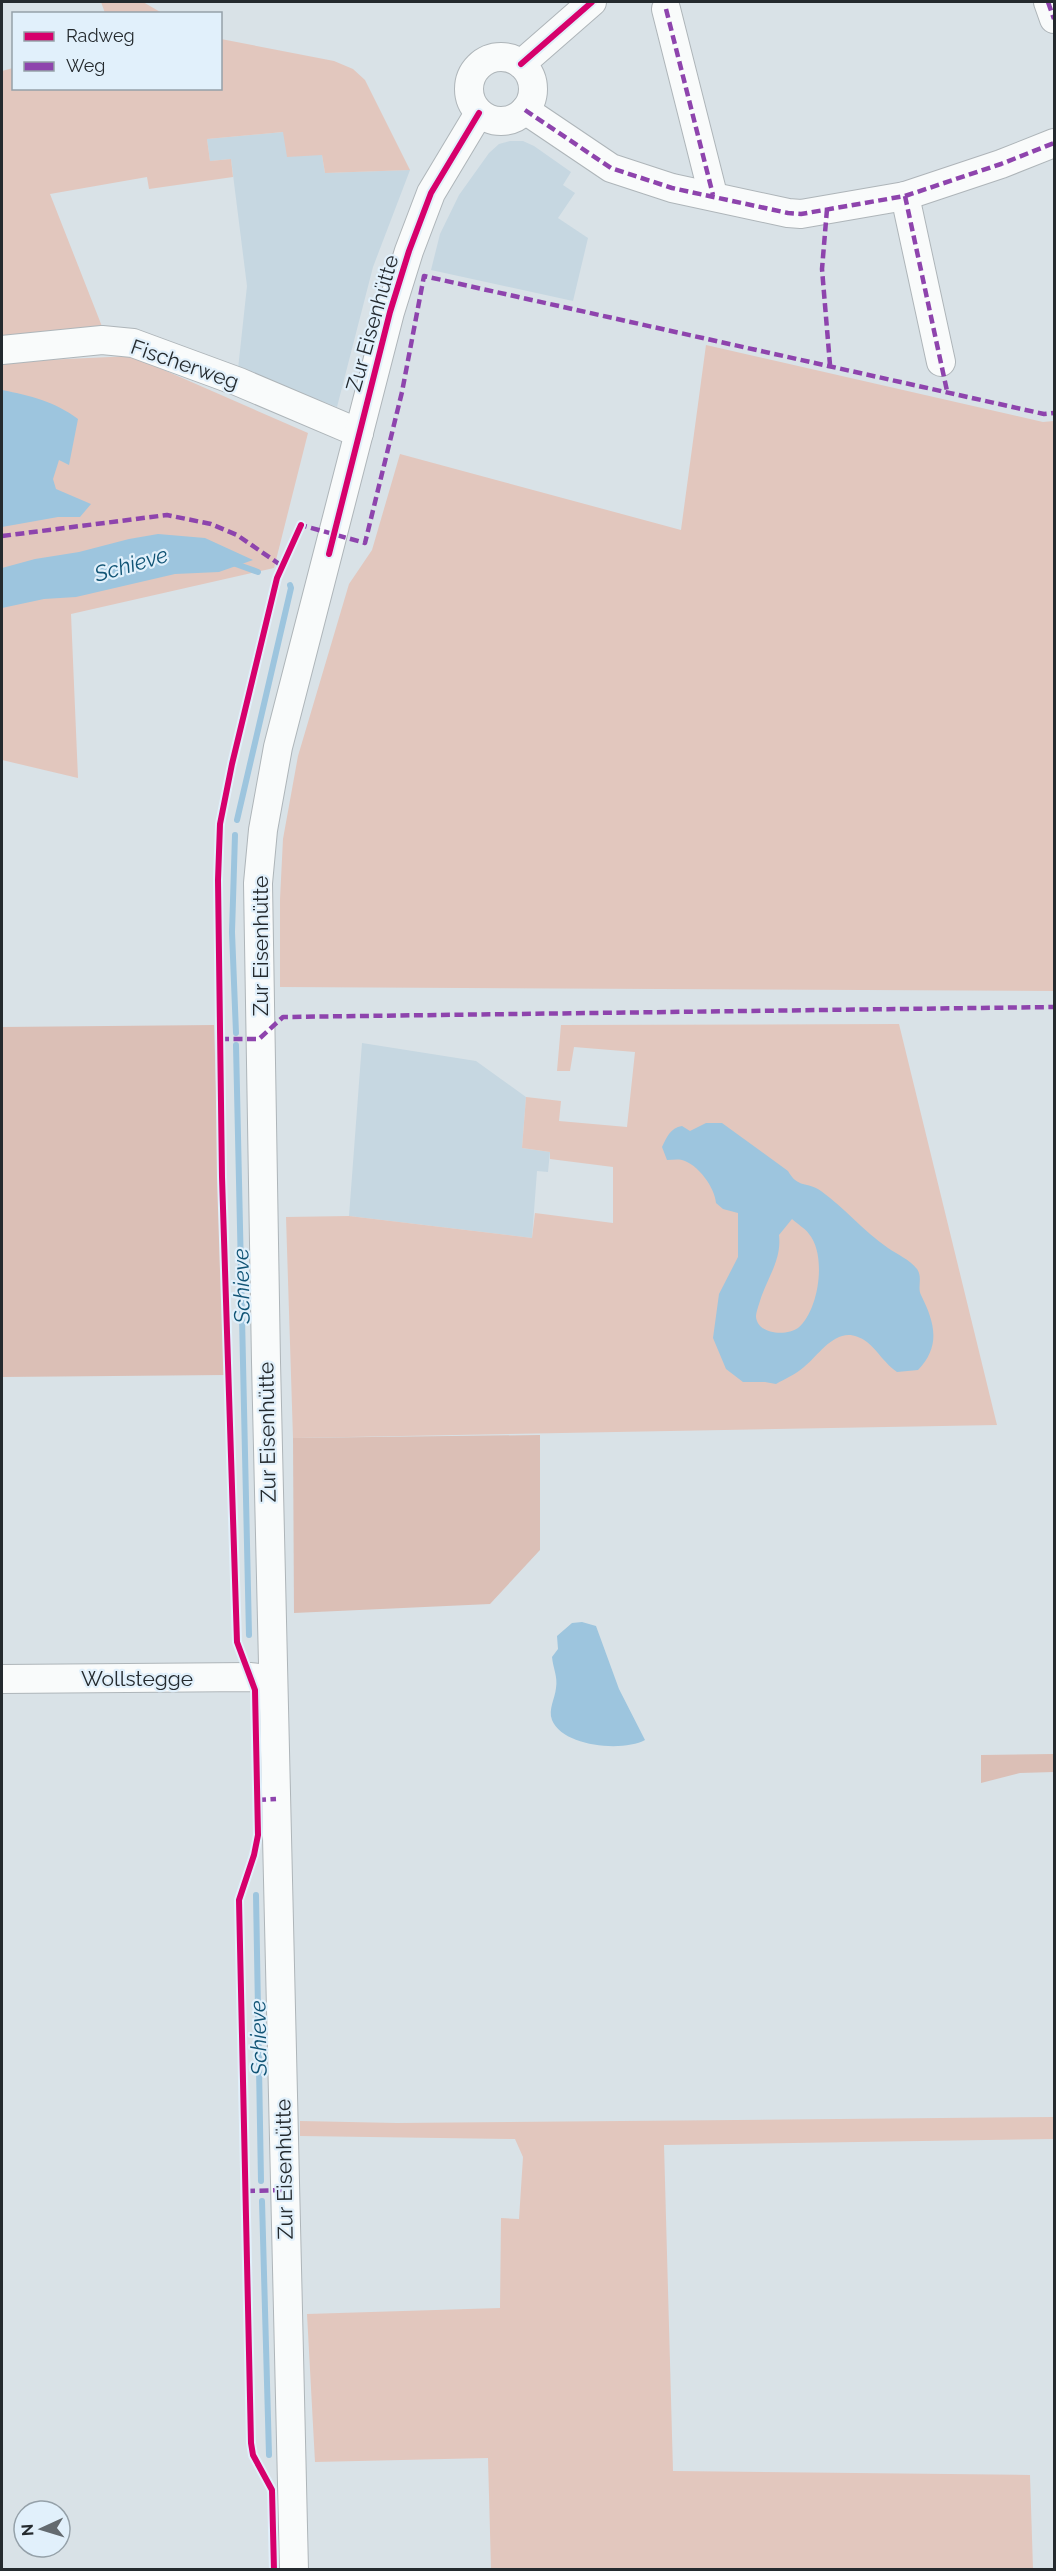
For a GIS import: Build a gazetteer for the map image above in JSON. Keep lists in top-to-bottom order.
{
  "streets": {
    "street": ["Zur Eisenhütte", "Fischerweg", "Wollstegge"]
  },
  "crossings": [
    ["Zur Eisenhütte", "Fischerweg"],
    ["Zur Eisenhütte", "Wollstegge"]
  ],
  "water": ["Schieve"],
  "legend": ["Radweg", "Weg"],
  "north": "left"
}
